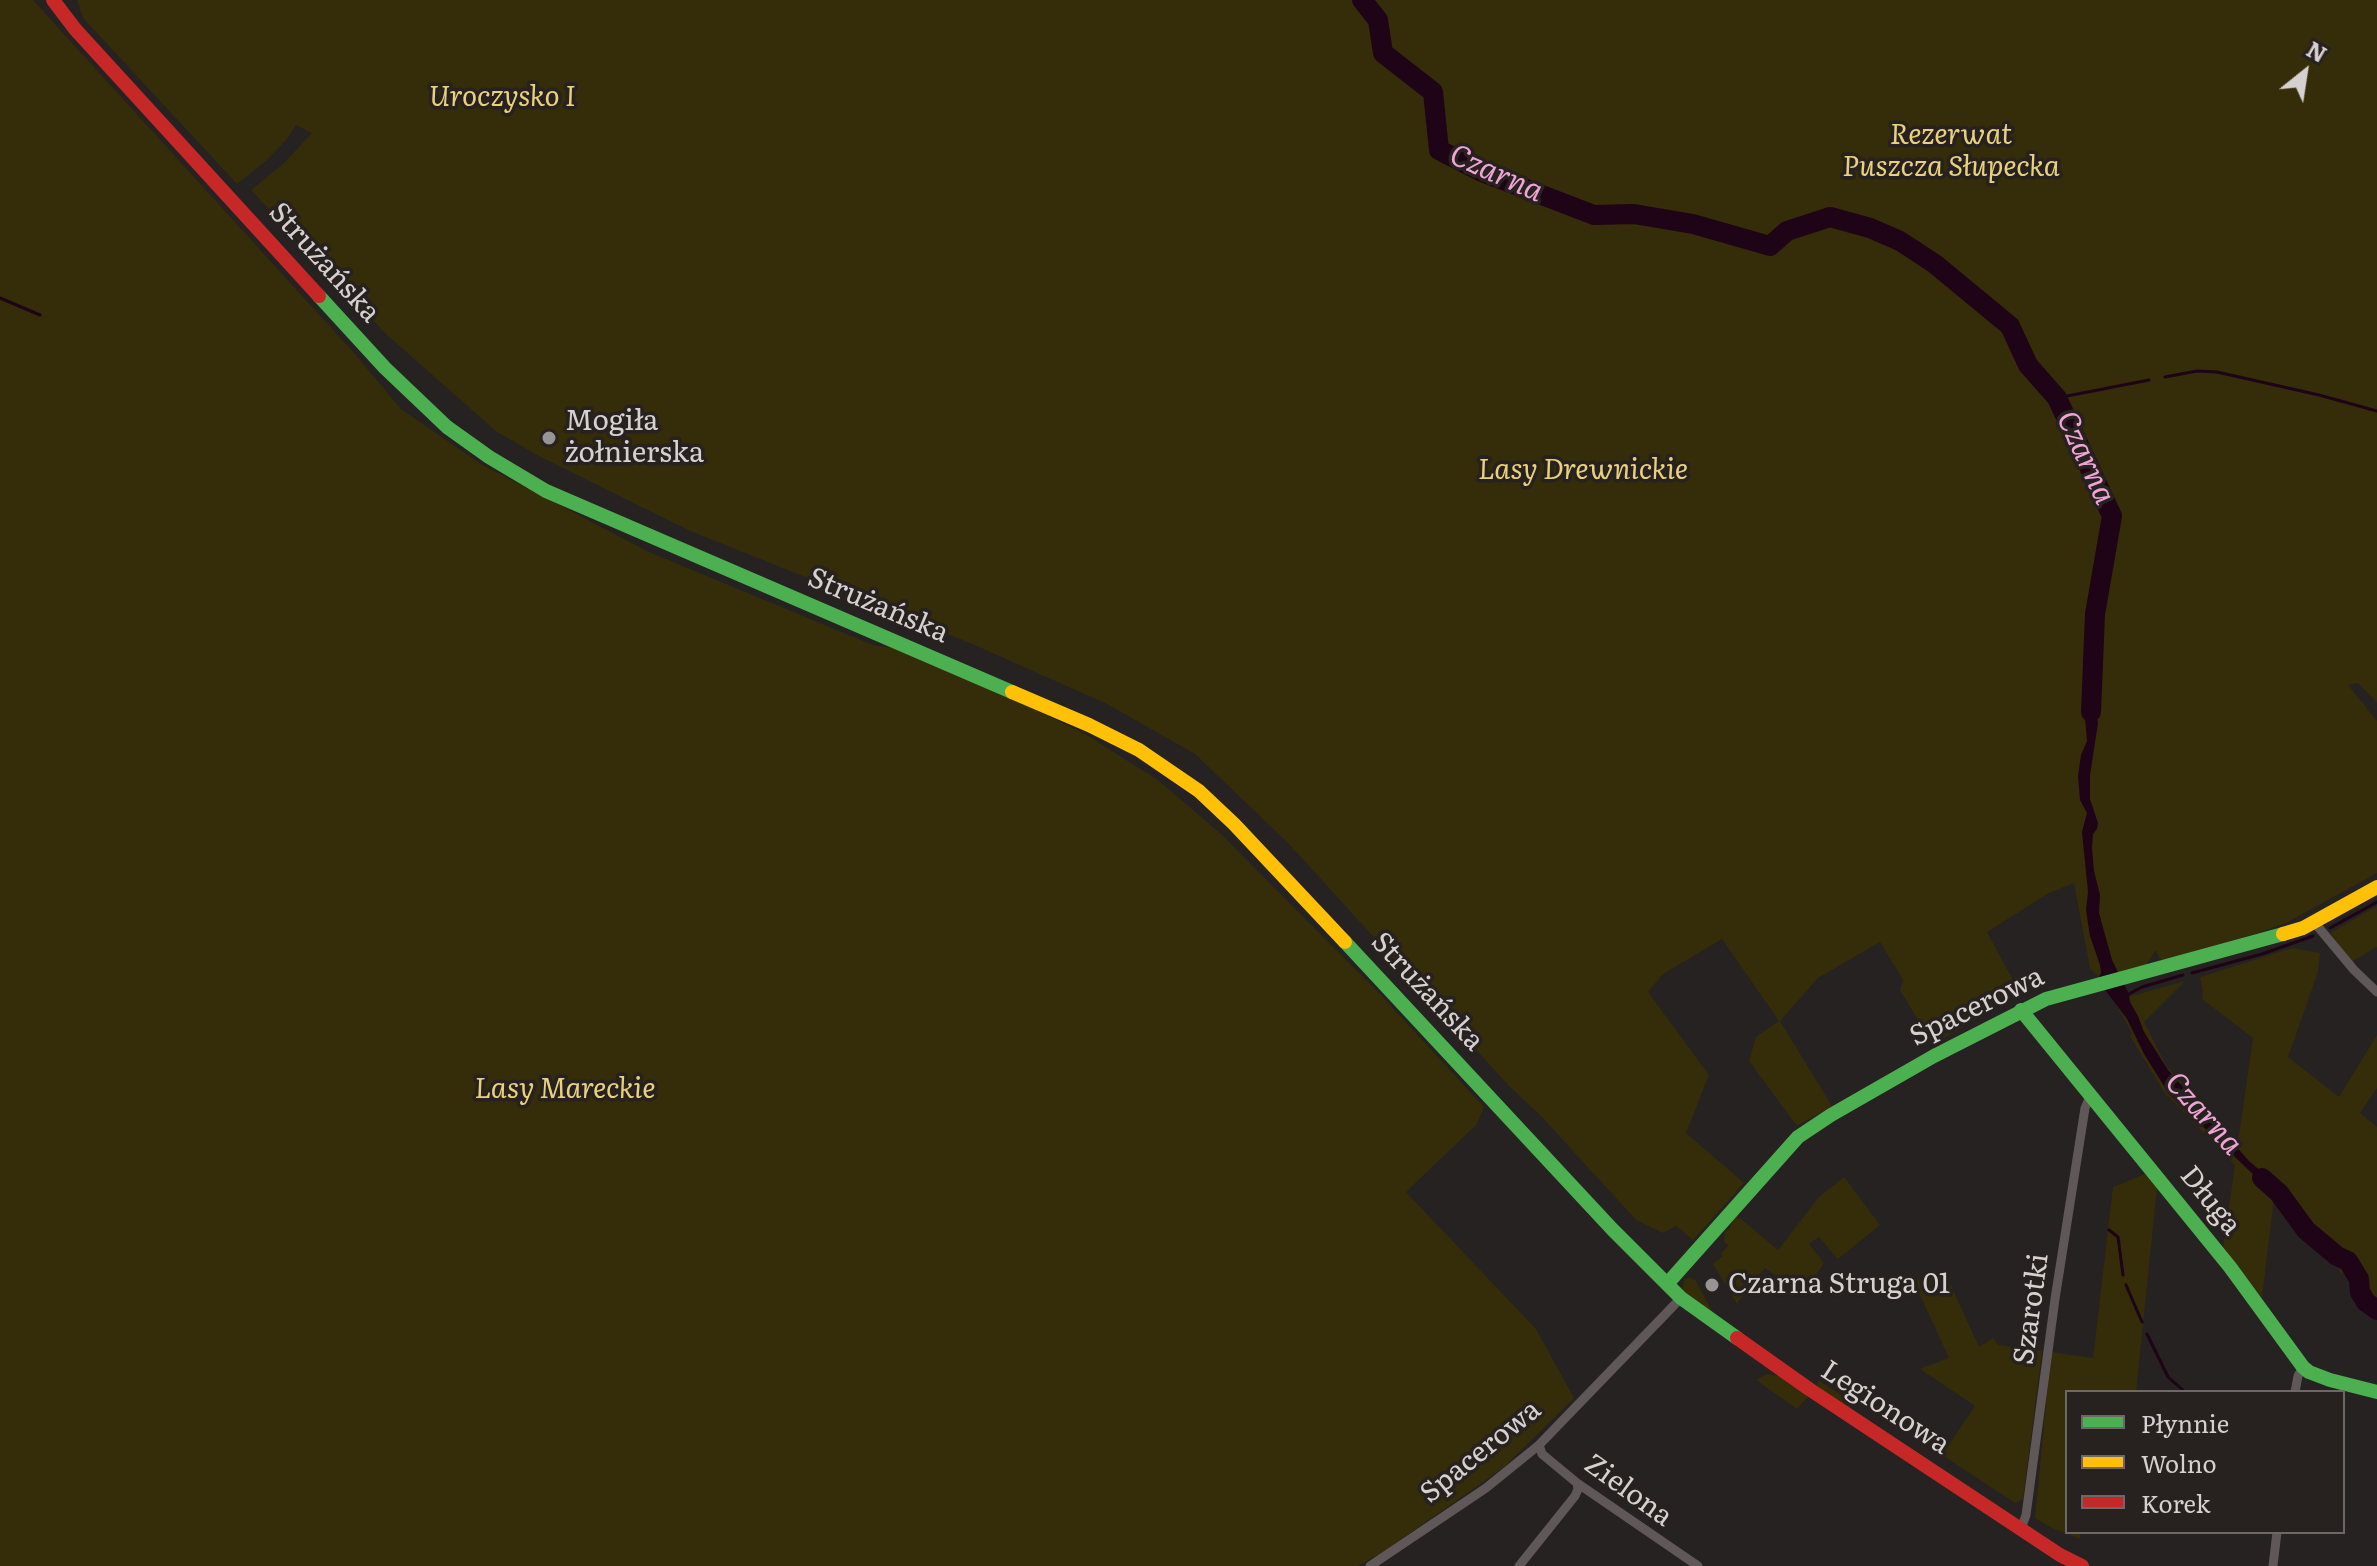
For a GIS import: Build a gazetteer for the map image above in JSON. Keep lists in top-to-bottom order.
{
  "streets": {
    "main road": [
      "Strużańska",
      "Spacerowa",
      "Długa",
      "Legionowa"
    ],
    "street": ["Szarotki", "Zielona"]
  },
  "crossings": [
    ["Strużańska", "Spacerowa"],
    ["Strużańska", "Legionowa"],
    ["Spacerowa", "Długa"],
    ["Spacerowa", "Legionowa"],
    ["Spacerowa", "Zielona"],
    ["Długa", "Szarotki"],
    ["Szarotki", "Legionowa"]
  ],
  "water": ["Czarna"],
  "parks": [
    "Uroczysko I",
    "Rezerwat Puszcza Słupecka",
    "Lasy Drewnickie",
    "Lasy Mareckie"
  ],
  "places": ["Mogiła żołnierska", "Czarna Struga 01"],
  "legend": ["Płynnie", "Wolno", "Korek"],
  "north": "top right"
}
